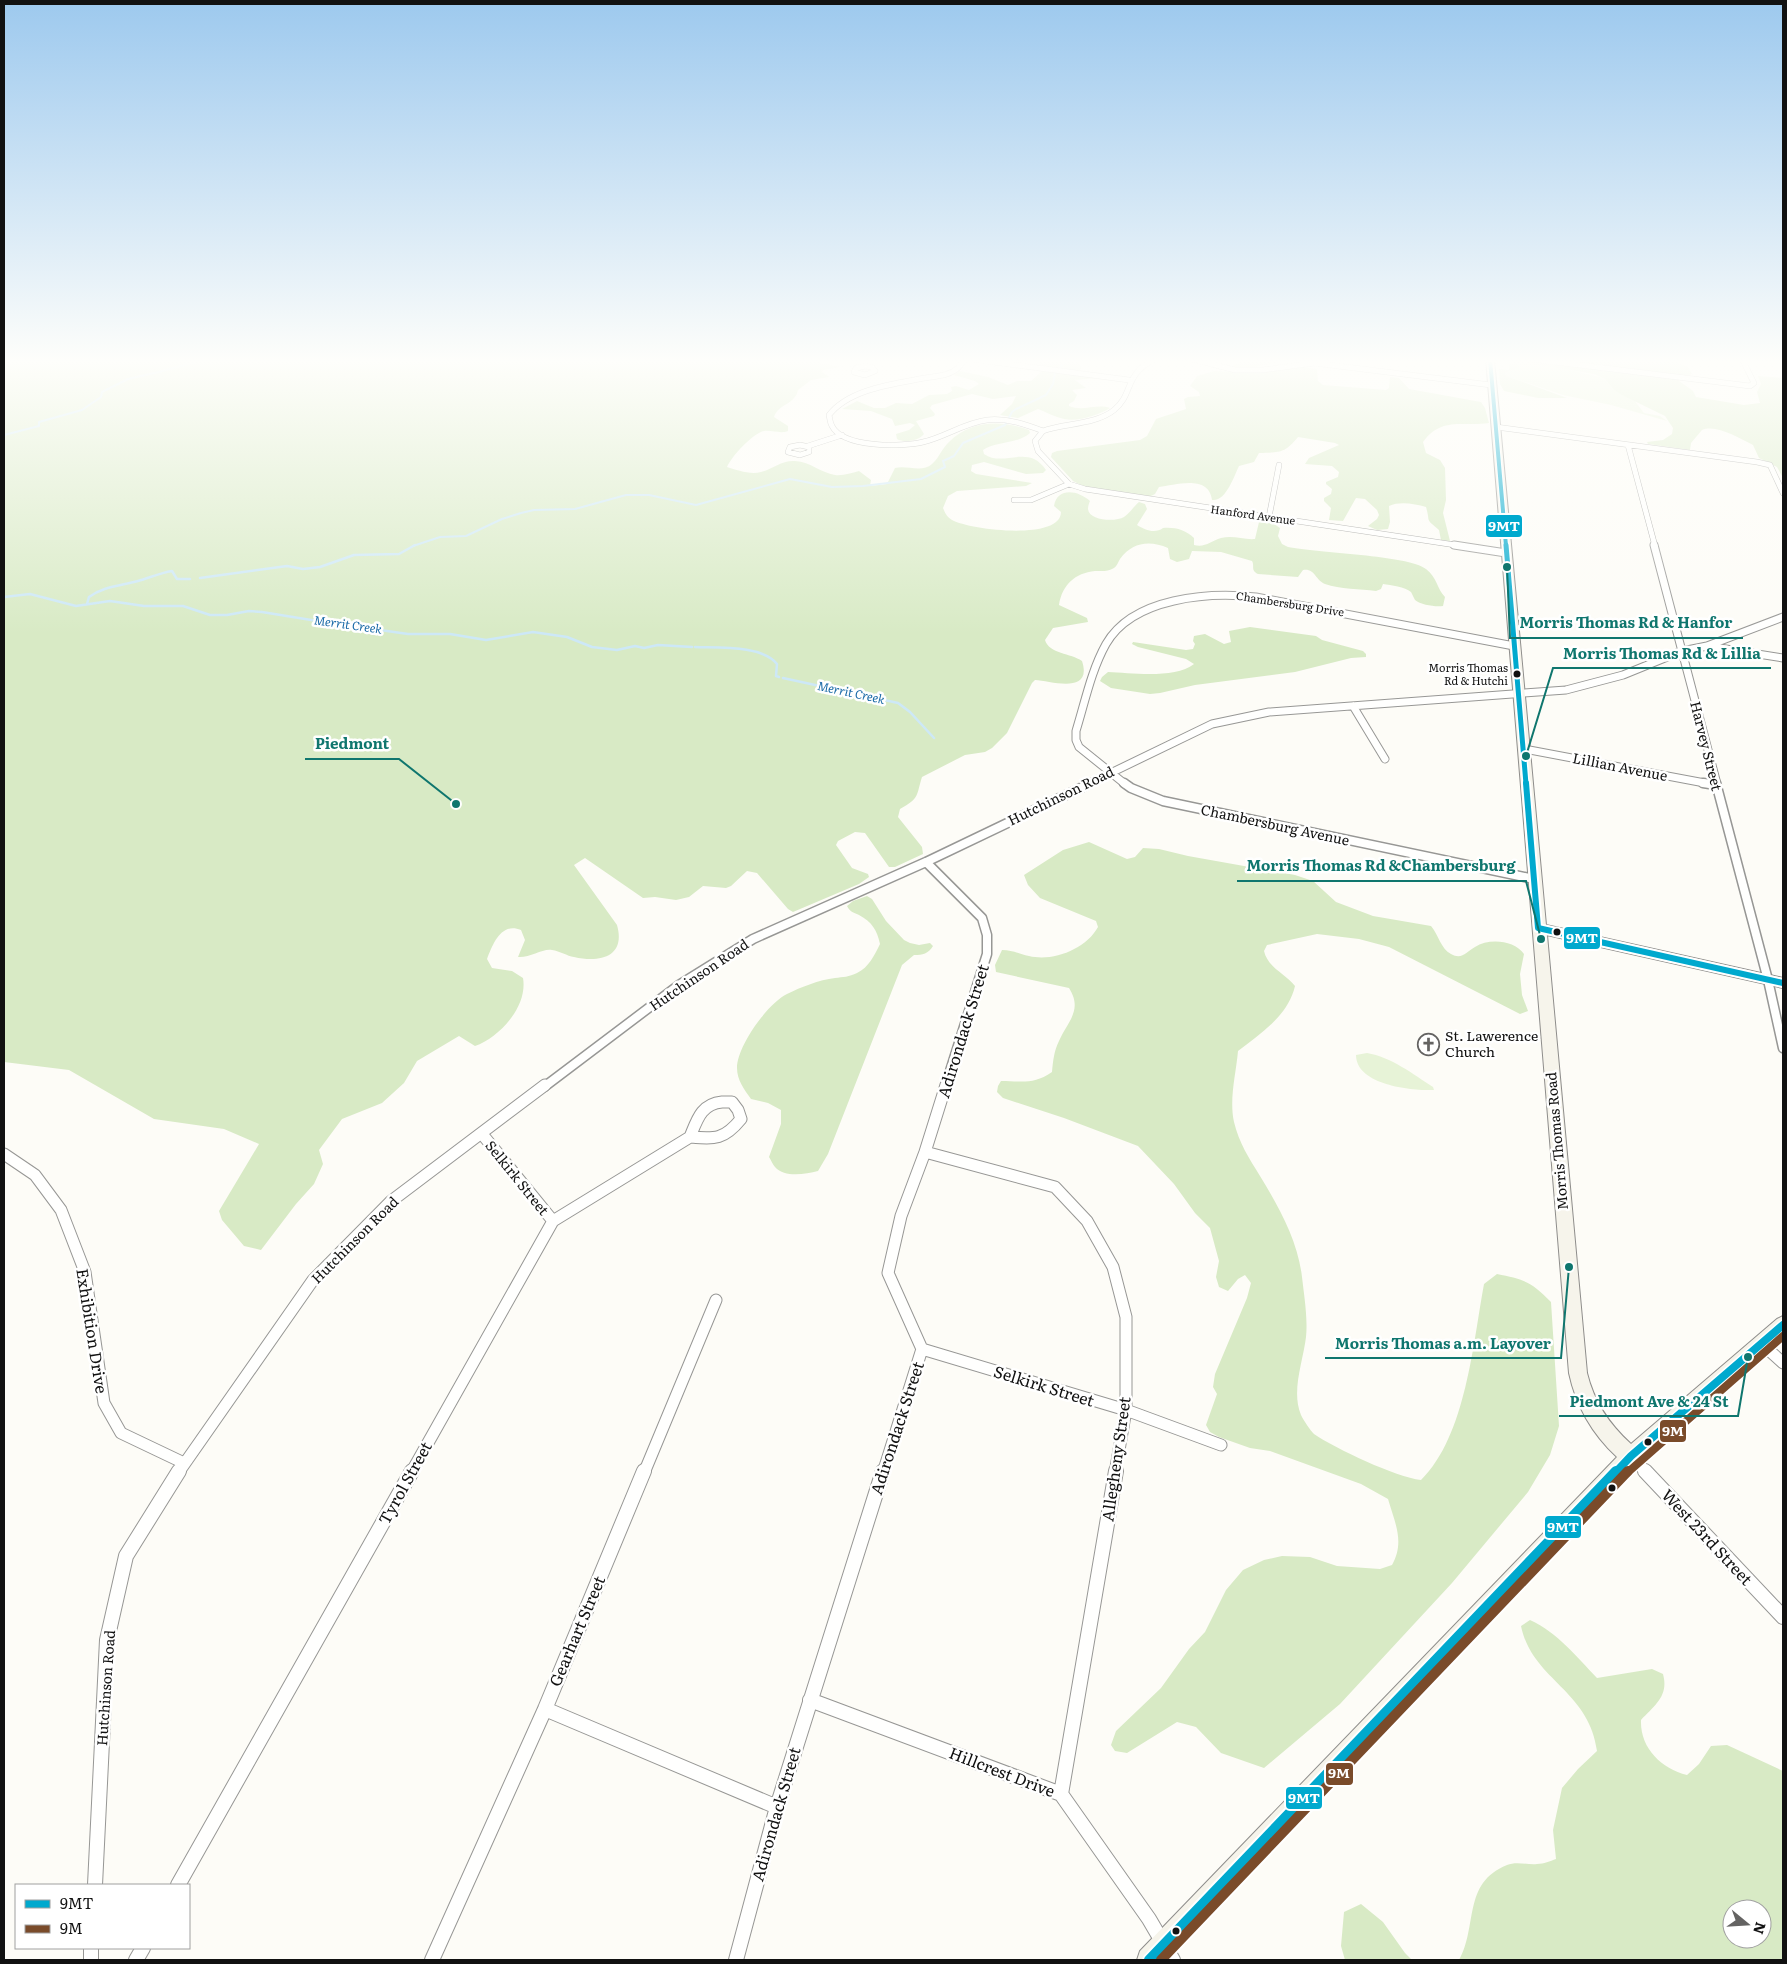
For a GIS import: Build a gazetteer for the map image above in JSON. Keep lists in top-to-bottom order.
{
  "streets": {
    "main road": ["Morris Thomas Road"],
    "street": [
      "Hanford Avenue",
      "Chambersburg Drive",
      "Harvey Street",
      "Lillian Avenue",
      "Hutchinson Road",
      "Chambersburg Avenue",
      "Adirondack Street",
      "Selkirk Street",
      "Exhibition Drive",
      "Allegheny Street",
      "Tyrol Street",
      "West 23rd Street",
      "Gearhart Street",
      "Hillcrest Drive"
    ]
  },
  "crossings": [
    ["Hanford Avenue", "Morris Thomas Road"],
    ["Chambersburg Drive", "Hutchinson Road"],
    ["Chambersburg Drive", "Chambersburg Avenue"],
    ["Chambersburg Drive", "Morris Thomas Road"],
    ["Harvey Street", "Lillian Avenue"],
    ["Harvey Street", "Hutchinson Road"],
    ["Lillian Avenue", "Morris Thomas Road"],
    ["Hutchinson Road", "Chambersburg Avenue"],
    ["Hutchinson Road", "Adirondack Street"],
    ["Hutchinson Road", "Morris Thomas Road"],
    ["Hutchinson Road", "Selkirk Street"],
    ["Hutchinson Road", "Exhibition Drive"],
    ["Chambersburg Avenue", "Morris Thomas Road"],
    ["Adirondack Street", "Selkirk Street"],
    ["Adirondack Street", "Allegheny Street"],
    ["Adirondack Street", "Hillcrest Drive"],
    ["Morris Thomas Road", "West 23rd Street"],
    ["Selkirk Street", "Allegheny Street"],
    ["Selkirk Street", "Tyrol Street"],
    ["Allegheny Street", "Hillcrest Drive"]
  ],
  "water": ["Merrit Creek"],
  "places": {
    "other": [
      "Morris Thomas Rd & Hanfor",
      "Morris Thomas Rd & Hutchi",
      "Morris Thomas Rd & Lillia",
      "Piedmont",
      "Morris Thomas Rd &Chambersburg",
      "Morris Thomas a.m. Layover",
      "Piedmont Ave & 24 St"
    ],
    "church": ["St. Lawerence Church"]
  },
  "lines": ["transit line 9MT", "transit line 9M"],
  "legend": ["9MT", "9M"],
  "north": "right"
}
